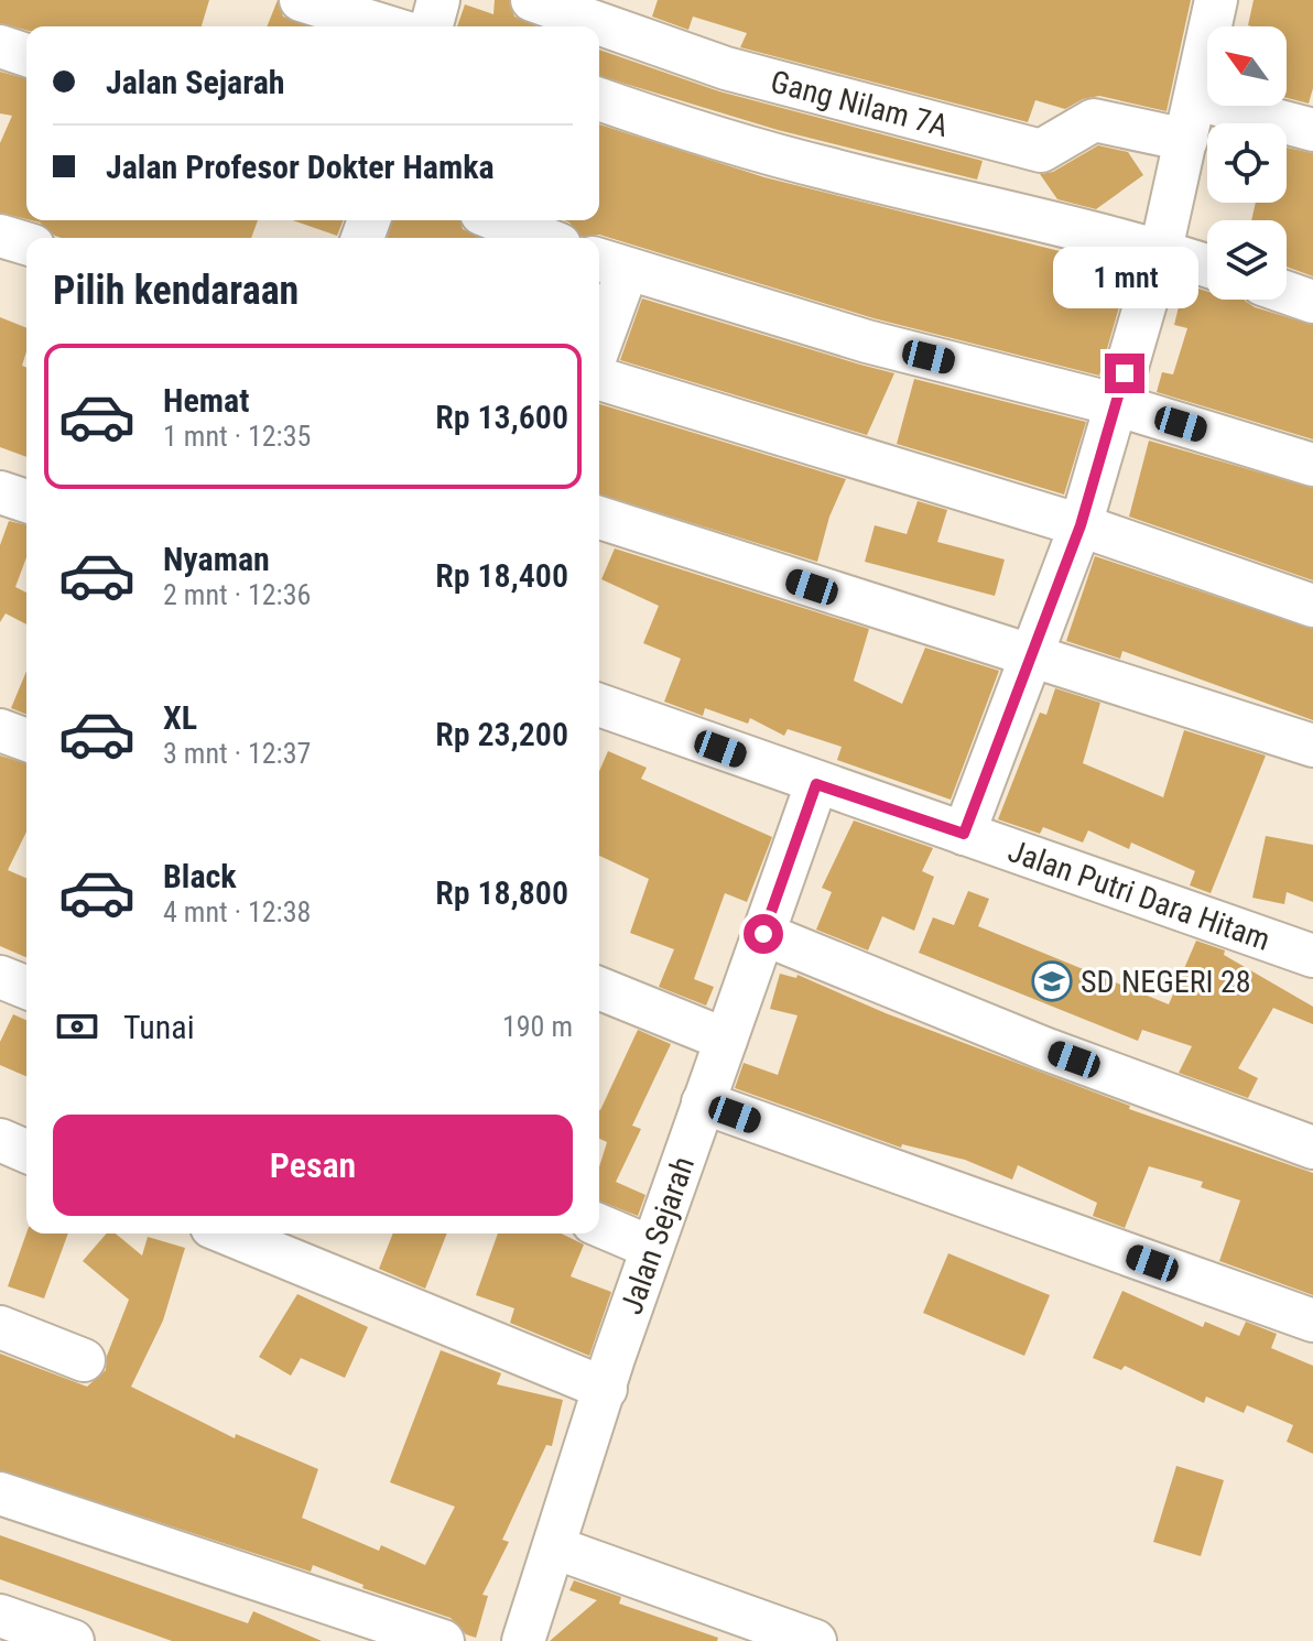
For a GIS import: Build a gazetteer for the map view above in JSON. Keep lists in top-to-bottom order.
{
  "streets": {
    "street": ["Gang Nilam 7A", "Jalan Putri Dara Hitam", "Jalan Sejarah"]
  },
  "crossings": [
    ["Jalan Putri Dara Hitam", "Jalan Sejarah"]
  ],
  "places": {
    "school or university": ["SD NEGERI 28"]
  },
  "north": "top left",
  "page": {
    "banner": ["Jalan Sejarah", "Jalan Profesor Dokter Hamka"],
    "heading": "Pilih kendaraan",
    "bubble": "1 mnt",
    "list": [
      {
        "name": "Hemat",
        "note": "1 mnt · 12:35",
        "value": "Rp 13,600"
      },
      {
        "name": "Nyaman",
        "note": "2 mnt · 12:36",
        "value": "Rp 18,400"
      },
      {
        "name": "XL",
        "note": "3 mnt · 12:37",
        "value": "Rp 23,200"
      },
      {
        "name": "Black",
        "note": "4 mnt · 12:38",
        "value": "Rp 18,800"
      }
    ],
    "pay": ["Tunai", "190 m"],
    "buttons": "Pesan"
  }
}
